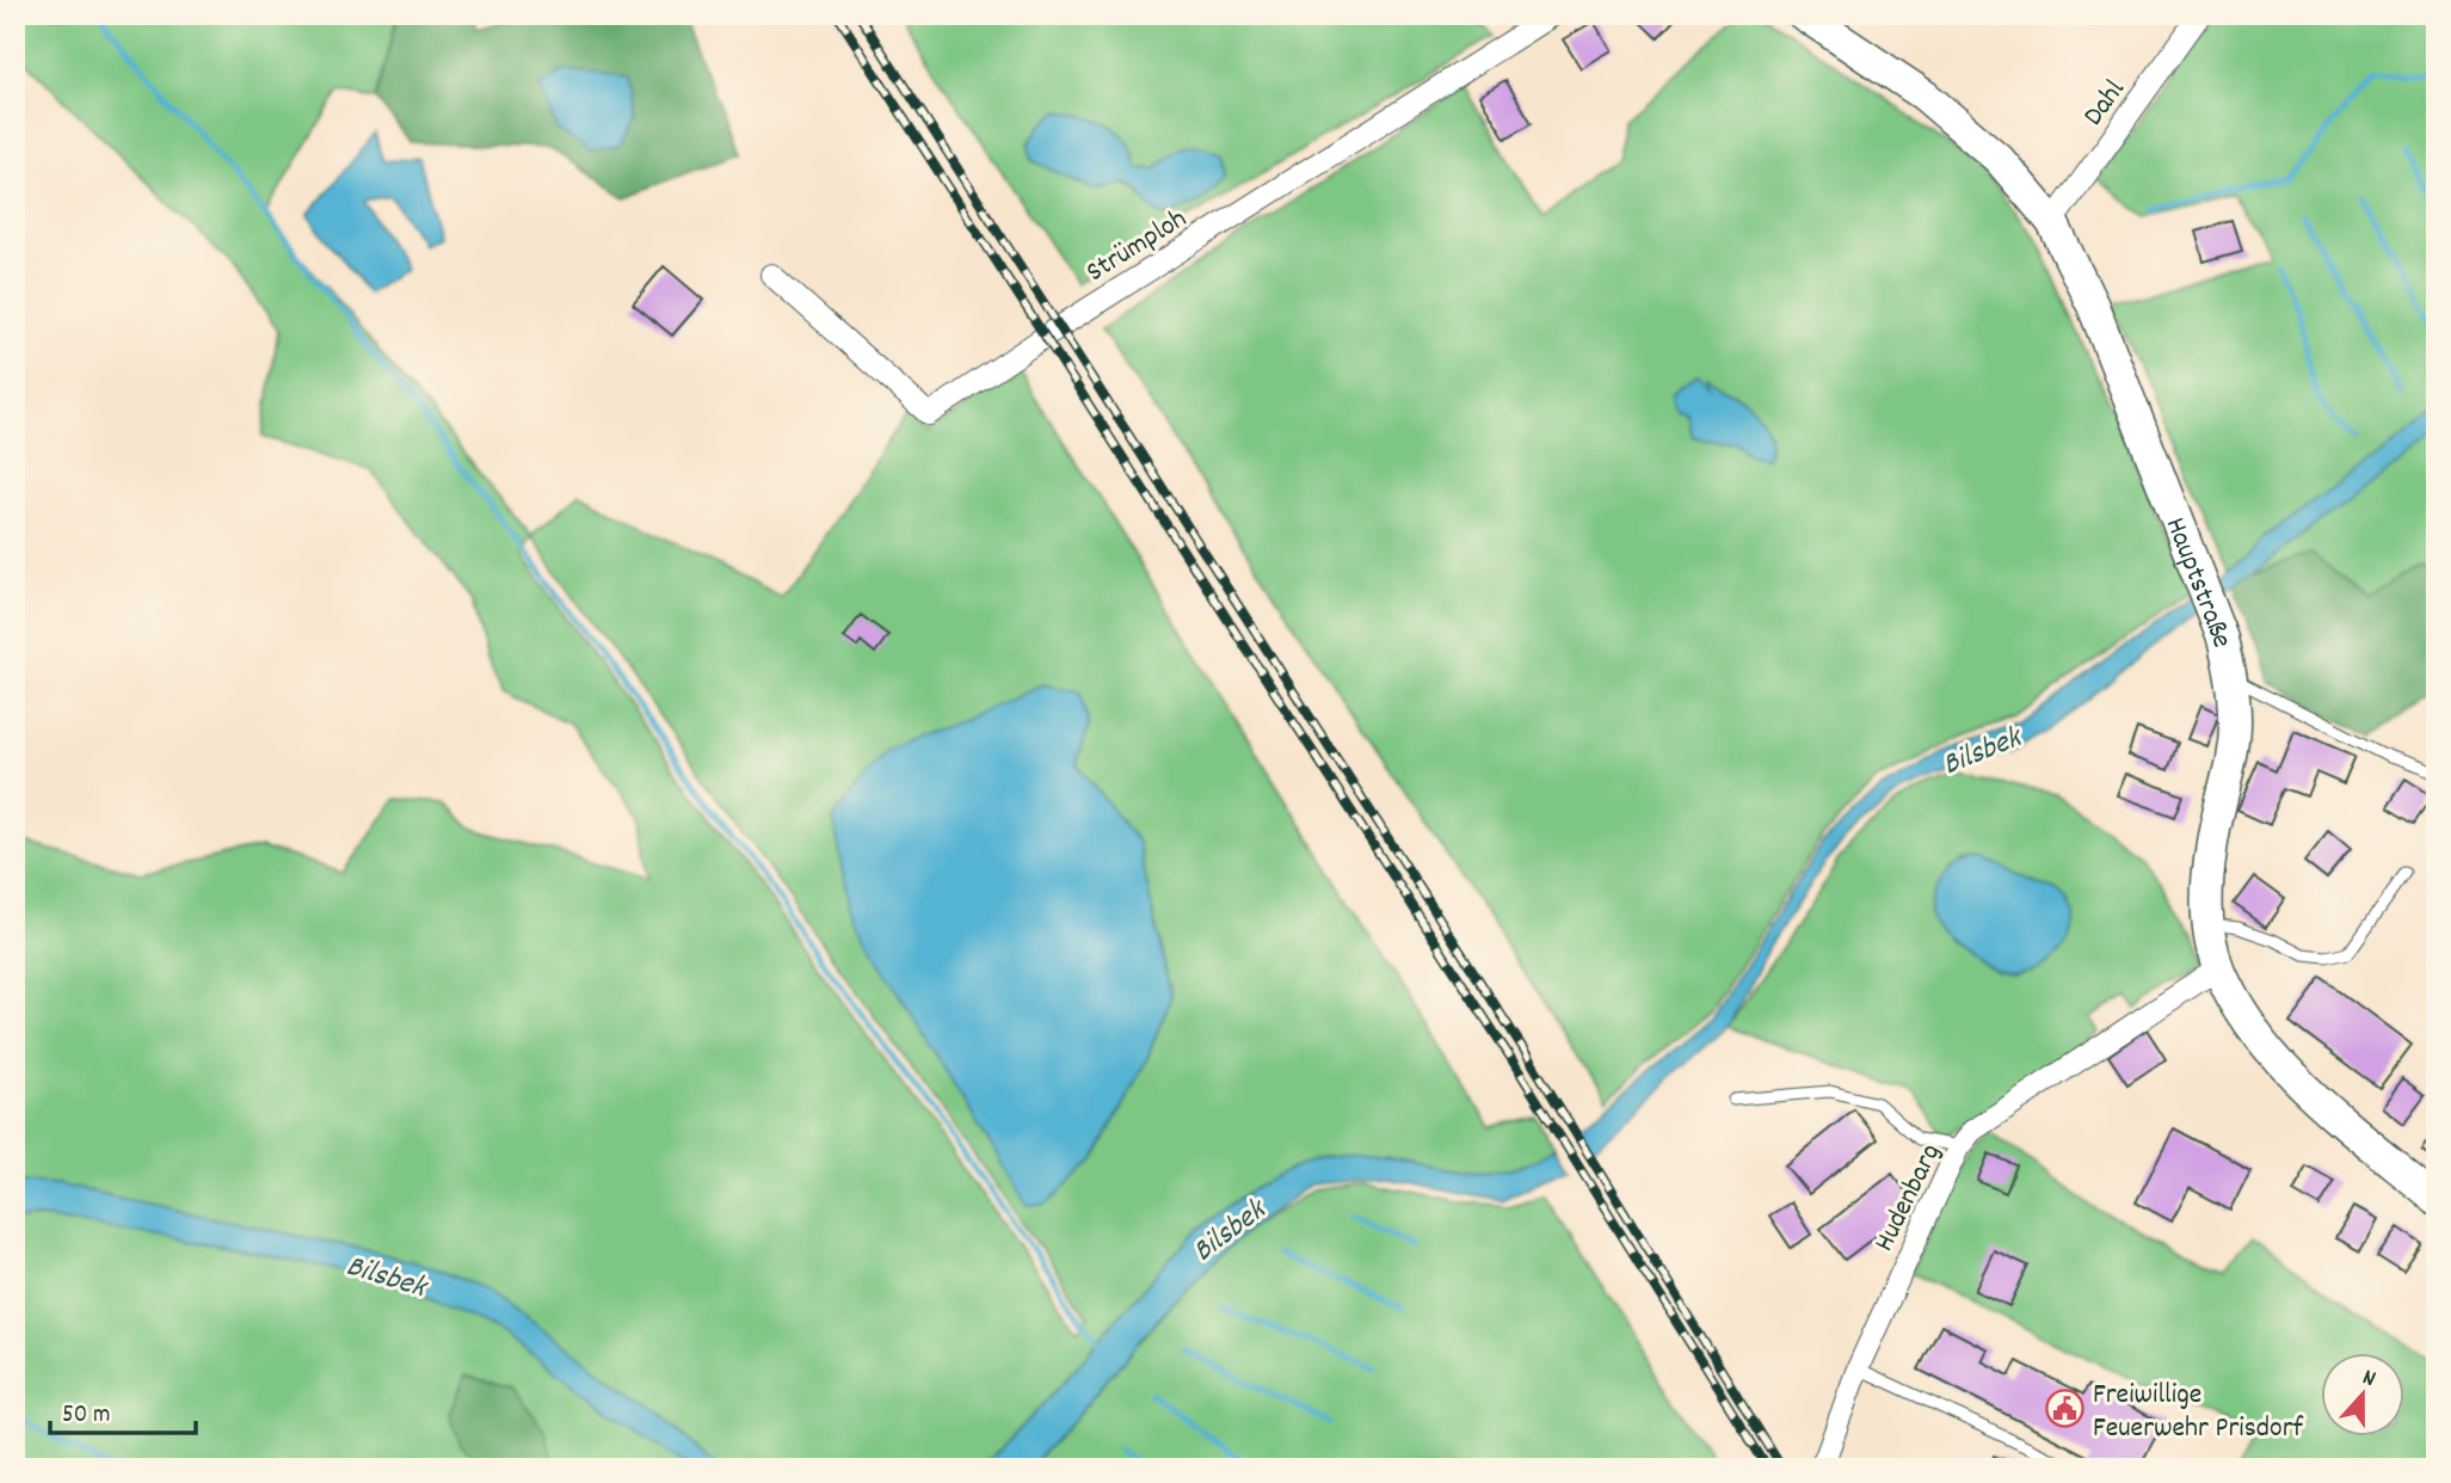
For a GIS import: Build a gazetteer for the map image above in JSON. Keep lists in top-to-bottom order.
{
  "streets": {
    "main road": ["Hauptstraße"],
    "street": ["Dahl", "Strümploh", "Hudenbarg"]
  },
  "crossings": [
    ["Dahl", "Hauptstraße"],
    ["Hauptstraße", "Hudenbarg"]
  ],
  "water": ["Bilsbek"],
  "places": {
    "public building": ["Freiwillige Feuerwehr Prisdorf"]
  },
  "scale_bar": "50 m",
  "north": "top"
}
